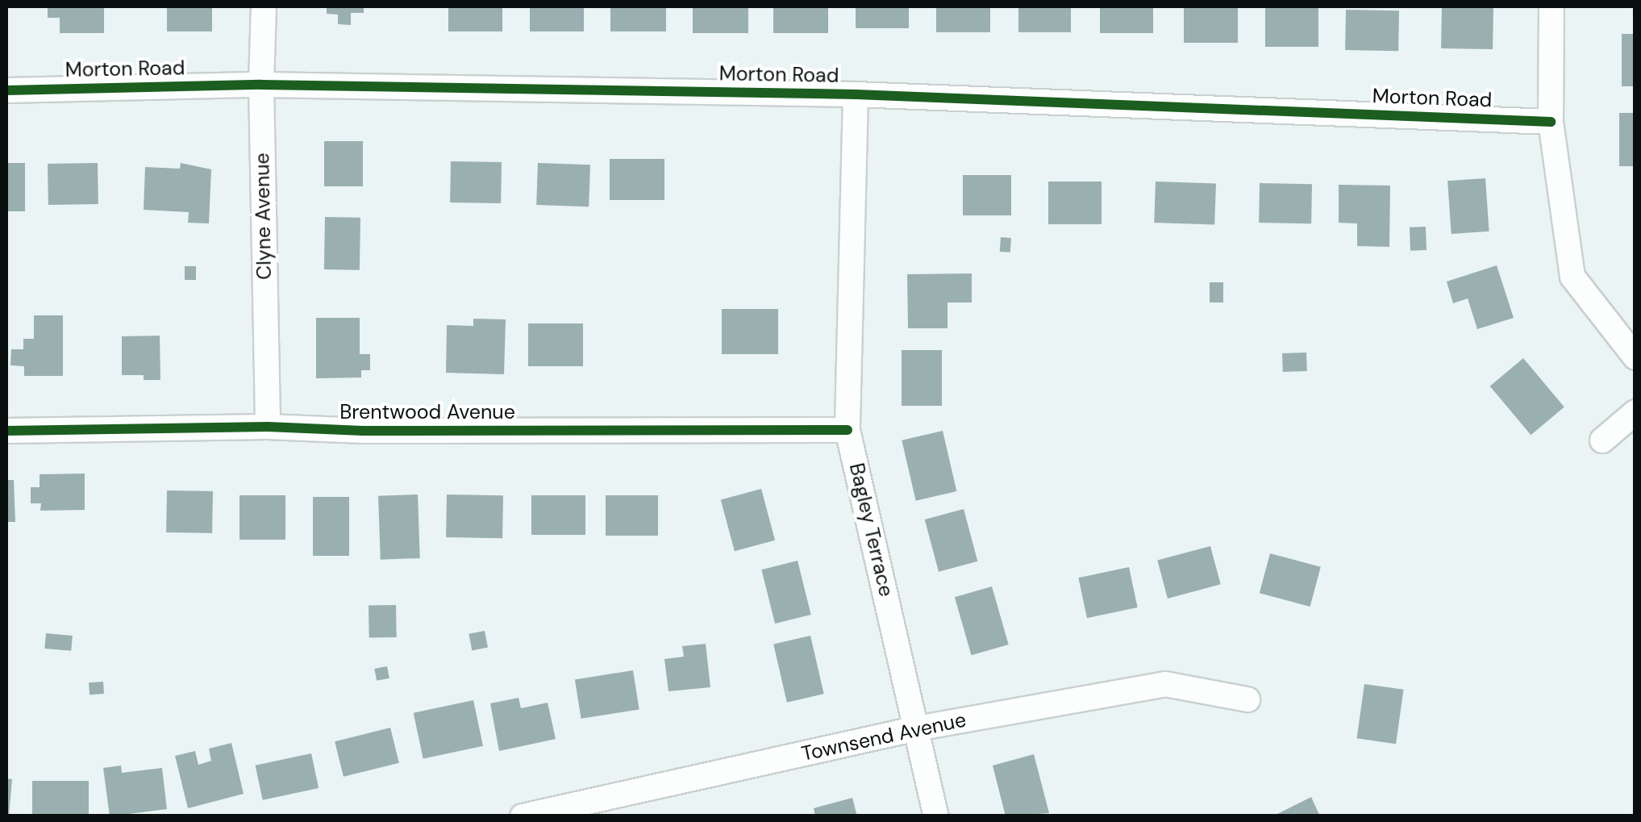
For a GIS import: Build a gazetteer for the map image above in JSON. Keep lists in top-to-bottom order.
{
  "streets": {
    "street": [
      "Morton Road",
      "Clyne Avenue",
      "Brentwood Avenue",
      "Bagley Terrace",
      "Townsend Avenue"
    ]
  },
  "crossings": [
    ["Morton Road", "Clyne Avenue"],
    ["Morton Road", "Bagley Terrace"],
    ["Clyne Avenue", "Brentwood Avenue"],
    ["Brentwood Avenue", "Bagley Terrace"],
    ["Bagley Terrace", "Townsend Avenue"]
  ]
}
